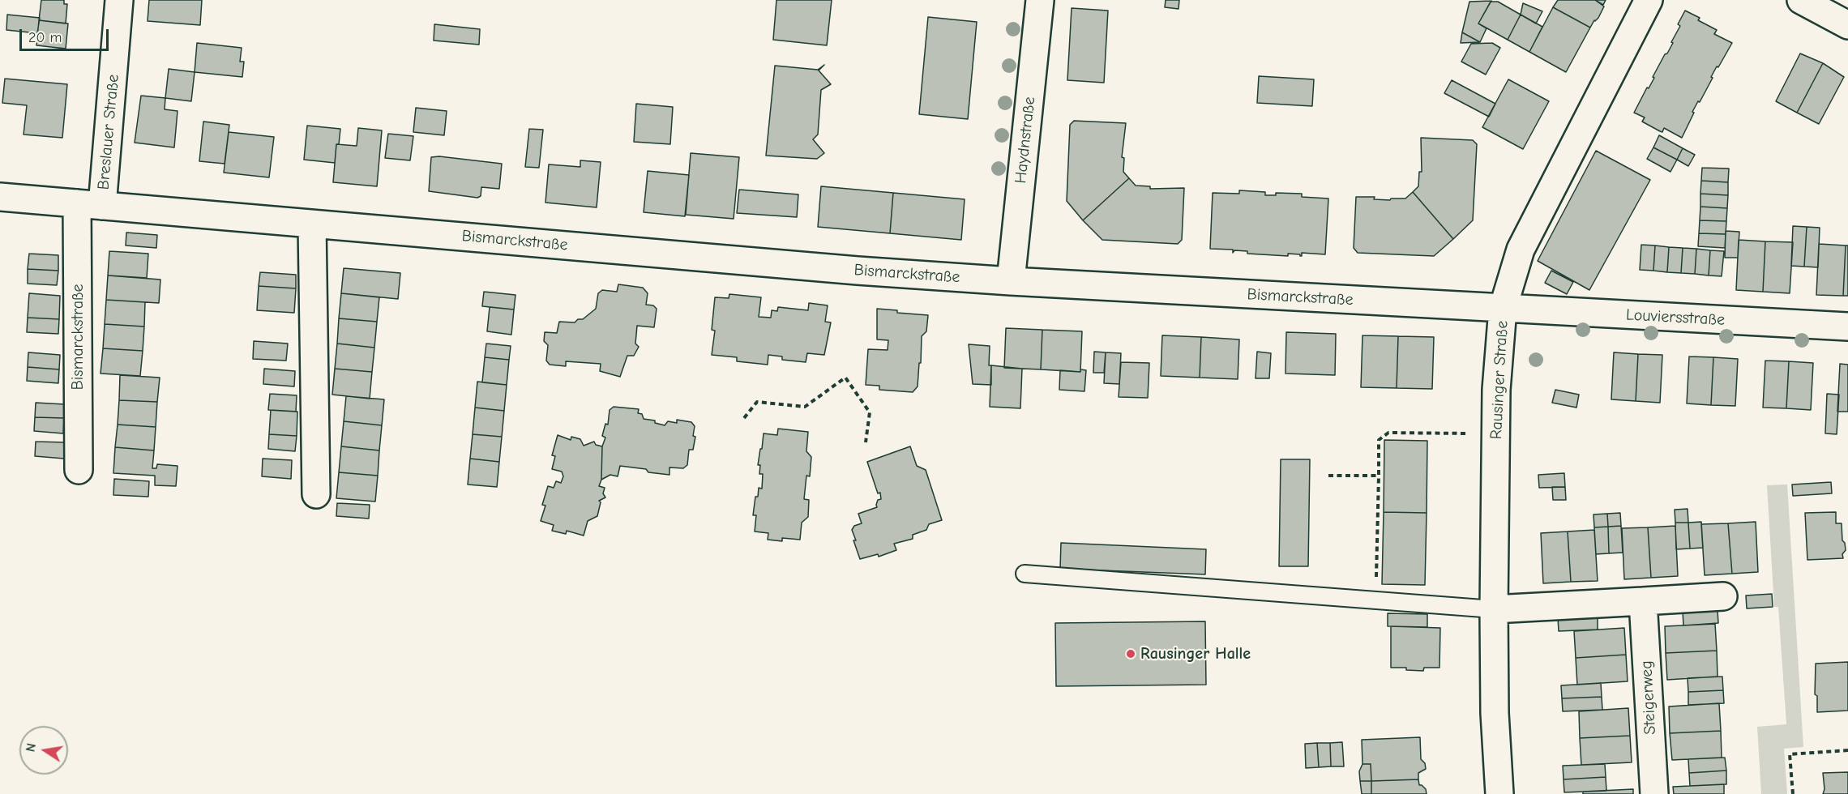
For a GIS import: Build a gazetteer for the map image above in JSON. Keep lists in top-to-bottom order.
{
  "streets": {
    "street": [
      "Breslauer Straße",
      "Haydnstraße",
      "Bismarckstraße",
      "Louviersstraße",
      "Rausinger Straße",
      "Steigerweg"
    ]
  },
  "crossings": [
    ["Breslauer Straße", "Bismarckstraße"],
    ["Haydnstraße", "Bismarckstraße"],
    ["Bismarckstraße", "Louviersstraße"],
    ["Bismarckstraße", "Rausinger Straße"],
    ["Louviersstraße", "Rausinger Straße"]
  ],
  "places": ["Rausinger Halle"],
  "scale_bar": "20 m",
  "north": "left"
}
